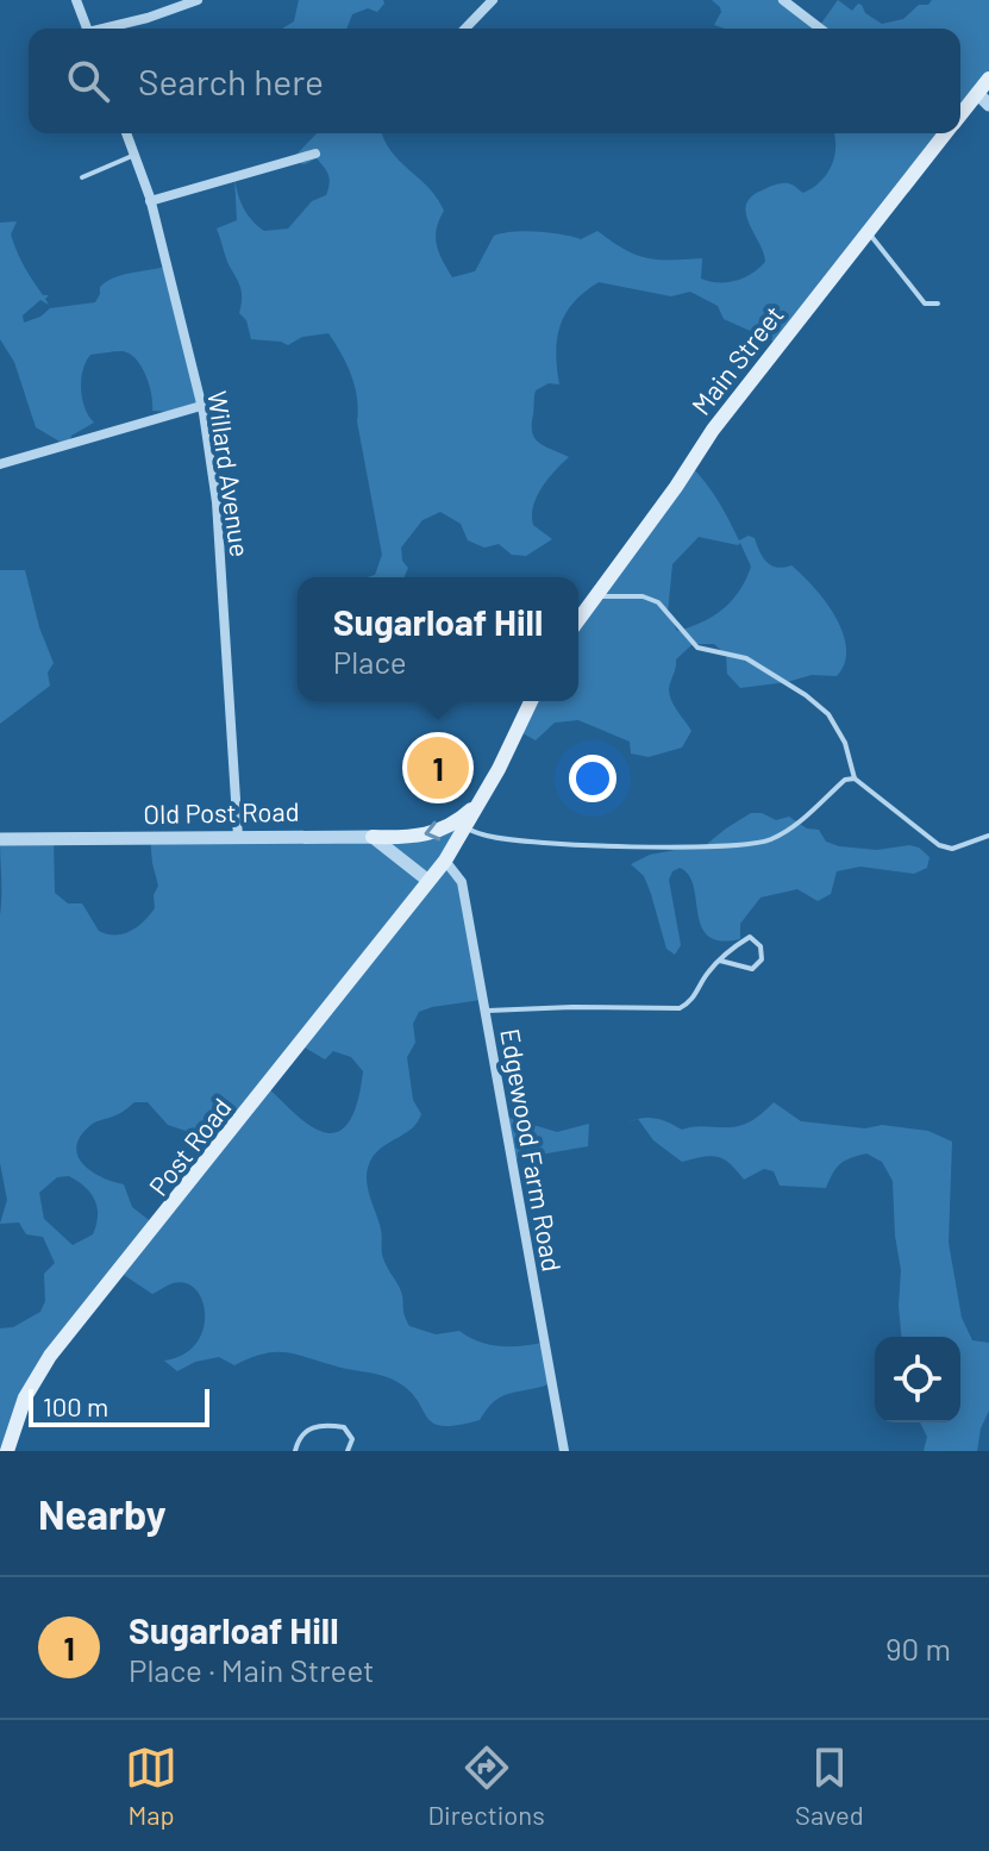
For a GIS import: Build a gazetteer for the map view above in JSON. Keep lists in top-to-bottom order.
{
  "streets": {
    "main road": ["Main Street", "Post Road"],
    "street": ["Willard Avenue", "Old Post Road", "Edgewood Farm Road"]
  },
  "crossings": [
    ["Willard Avenue", "Old Post Road"]
  ],
  "scale_bar": "100 m",
  "page": {
    "search": "Search here",
    "popup": ["Sugarloaf Hill", "Place"],
    "pins": "1",
    "scale": "100 m",
    "heading": "Nearby",
    "list": [
      {
        "mark": "1",
        "name": "Sugarloaf Hill",
        "note": "Place · Main Street",
        "value": "90 m"
      }
    ],
    "nav": ["Map", "Directions", "Saved"]
  }
}
